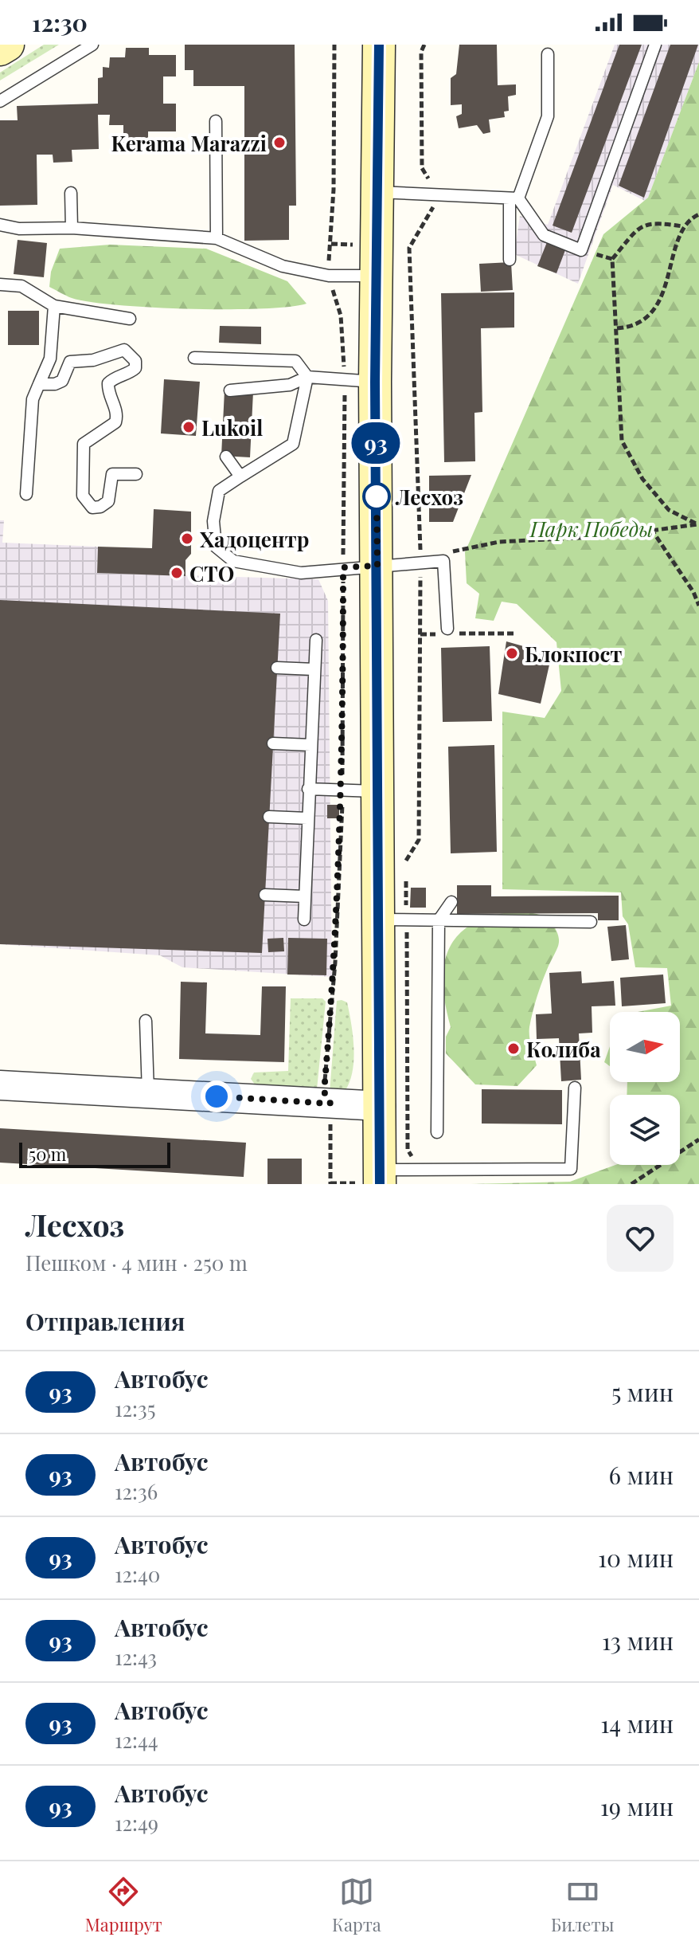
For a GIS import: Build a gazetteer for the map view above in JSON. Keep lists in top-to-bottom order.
{
  "parks": ["Парк Победы"],
  "places": [
    "Kerama Marazzi",
    "Lukoil",
    "Лесхоз",
    "Хадоцентр",
    "СТО",
    "Блокпост",
    "Колиба"
  ],
  "lines": ["bus line 93"],
  "scale_bar": "50 m",
  "north": "right",
  "page": {
    "status": "12:30",
    "on_map": "93",
    "scale": "50 m",
    "heading": [
      ["Лесхоз", "Пешком · 4 мин · 250 m"],
      "Отправления"
    ],
    "list": [
      {
        "mark": "93",
        "name": "Автобус",
        "note": "12:35",
        "value": "5 мин"
      },
      {
        "mark": "93",
        "name": "Автобус",
        "note": "12:36",
        "value": "6 мин"
      },
      {
        "mark": "93",
        "name": "Автобус",
        "note": "12:40",
        "value": "10 мин"
      },
      {
        "mark": "93",
        "name": "Автобус",
        "note": "12:43",
        "value": "13 мин"
      },
      {
        "mark": "93",
        "name": "Автобус",
        "note": "12:44",
        "value": "14 мин"
      },
      {
        "mark": "93",
        "name": "Автобус",
        "note": "12:49",
        "value": "19 мин"
      }
    ],
    "tabs": ["Маршрут", "Карта", "Билеты"]
  }
}
